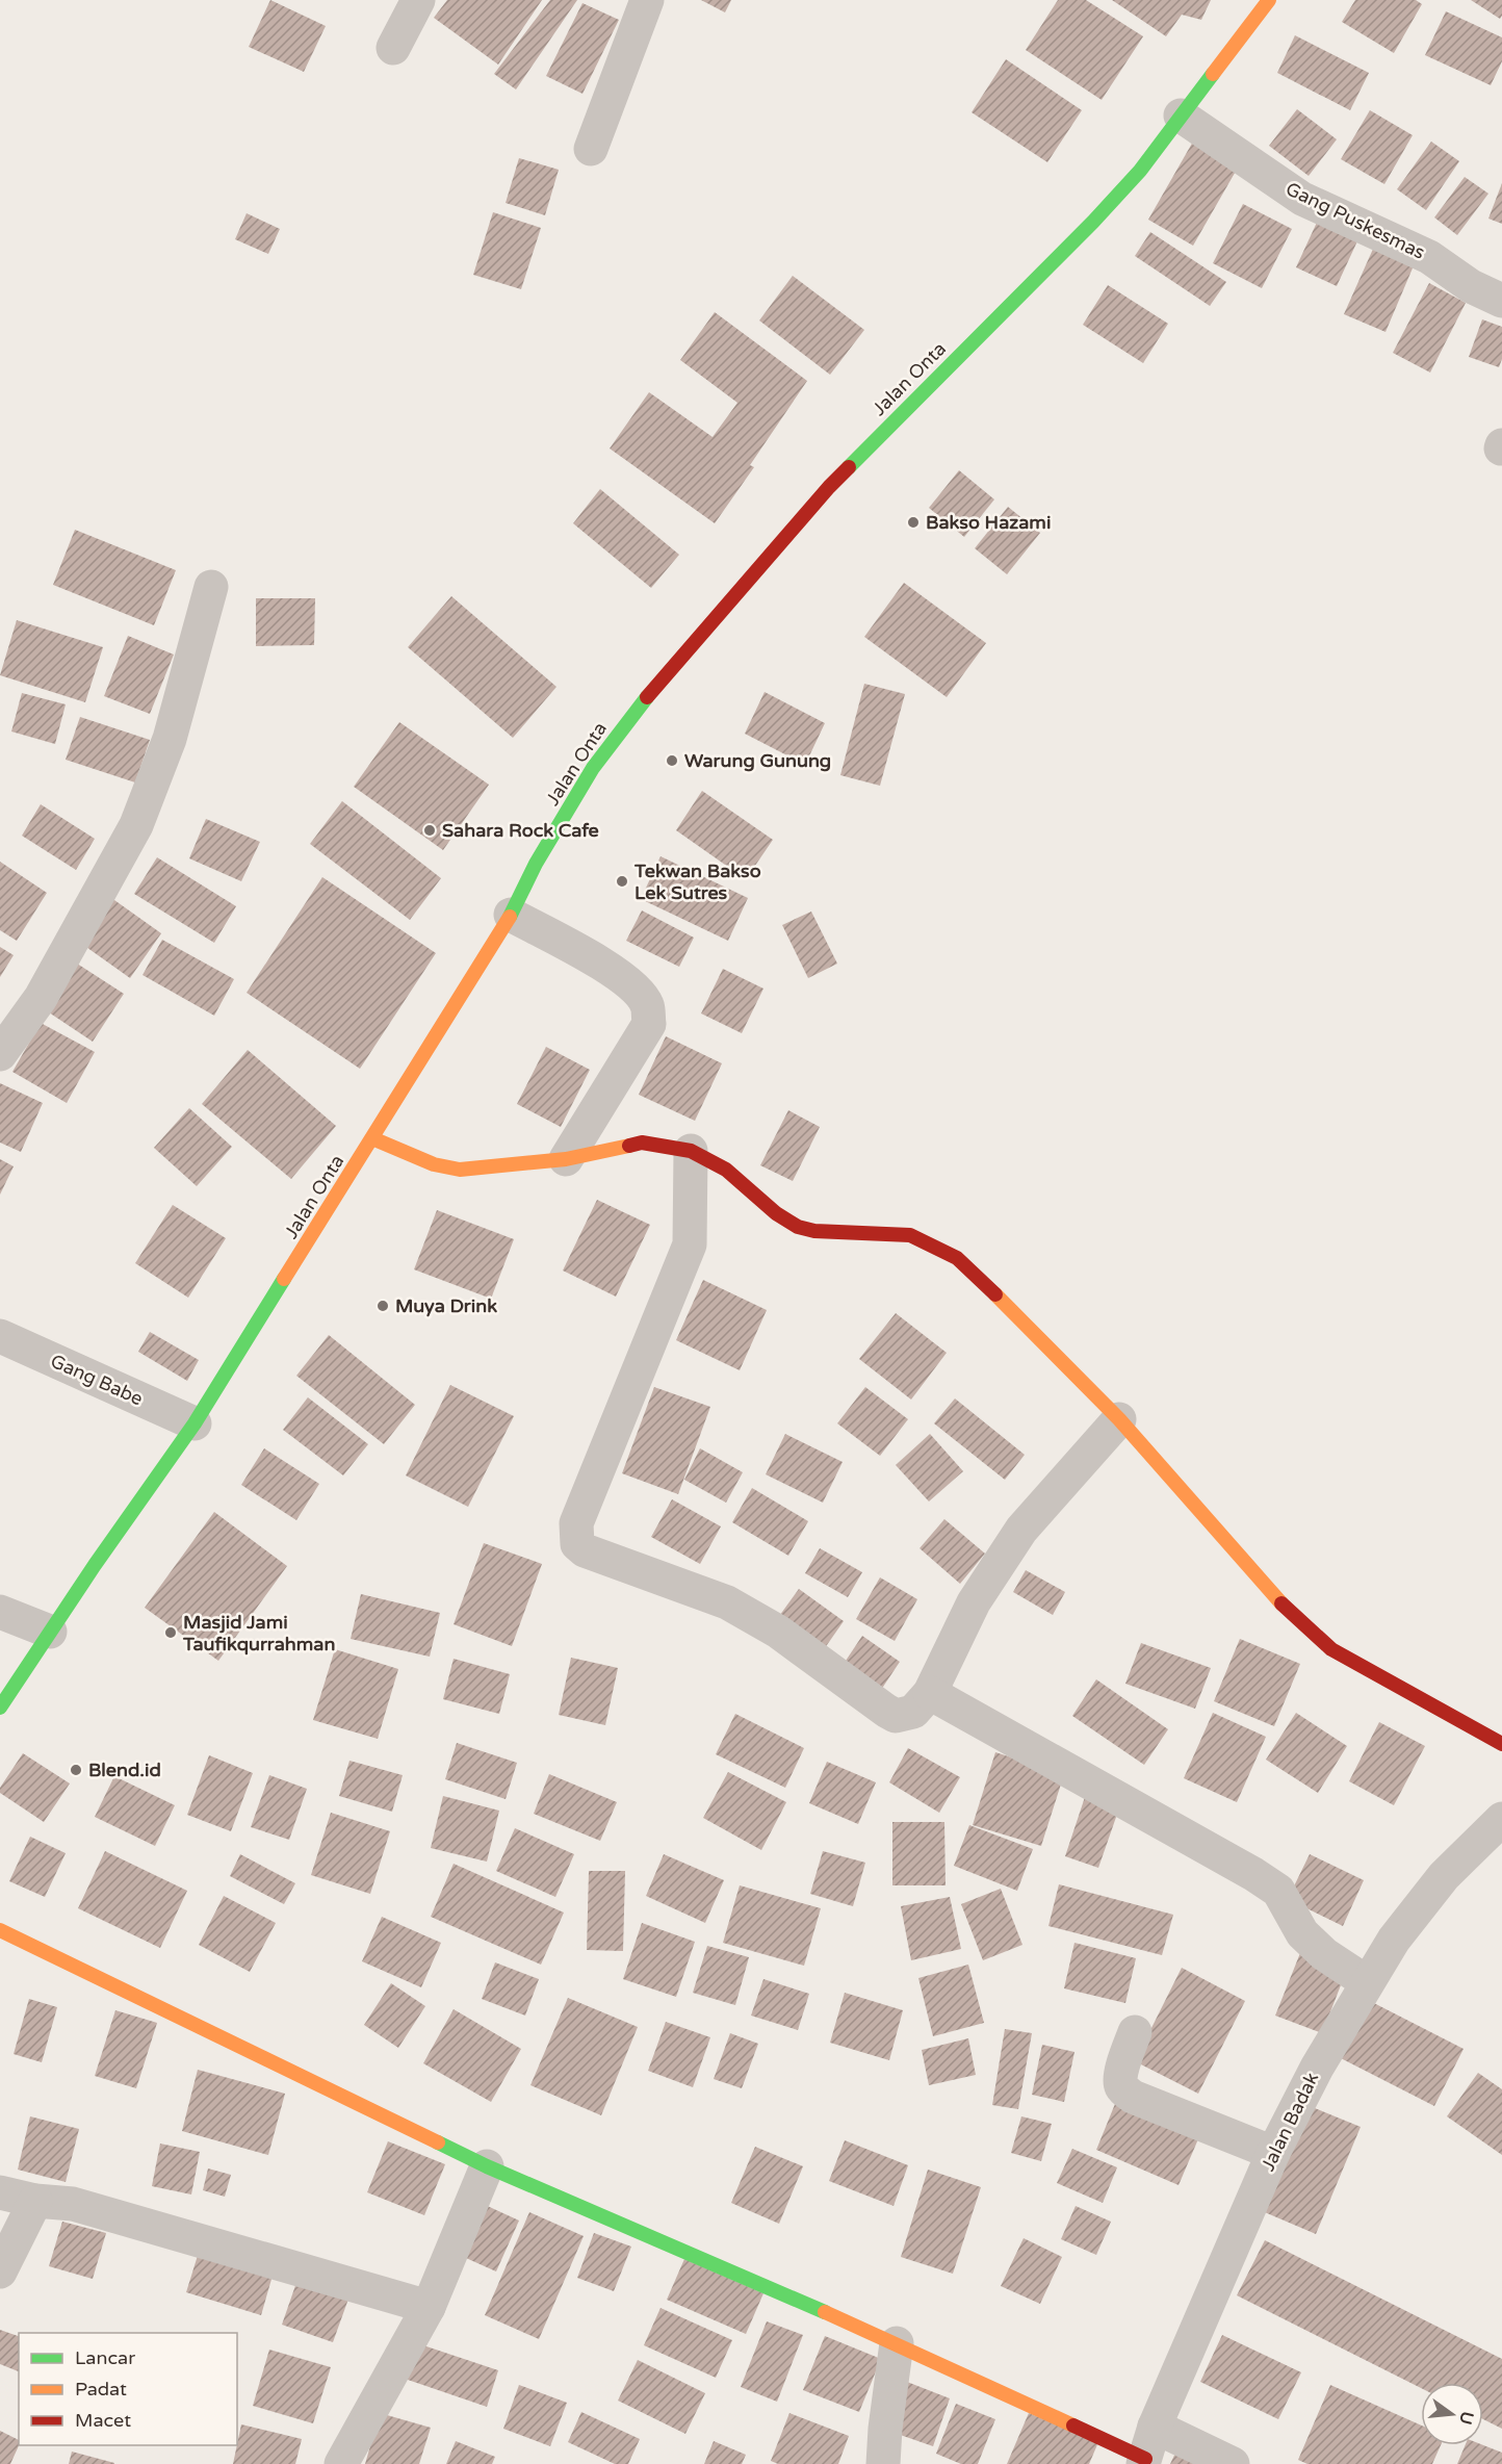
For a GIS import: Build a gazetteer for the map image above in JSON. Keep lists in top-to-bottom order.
{
  "streets": {
    "street": [
      "Gang Puskesmas",
      "Jalan Onta",
      "Gang Babe",
      "Jalan Badak"
    ]
  },
  "crossings": [
    ["Gang Puskesmas", "Jalan Onta"],
    ["Jalan Onta", "Gang Babe"]
  ],
  "places": [
    "Bakso Hazami",
    "Warung Gunung",
    "Sahara Rock Cafe",
    "Tekwan Bakso Lek Sutres",
    "Muya Drink",
    "Masjid Jami Taufikqurrahman",
    "Blend.id"
  ],
  "legend": ["Lancar", "Padat", "Macet"],
  "north": "right"
}
